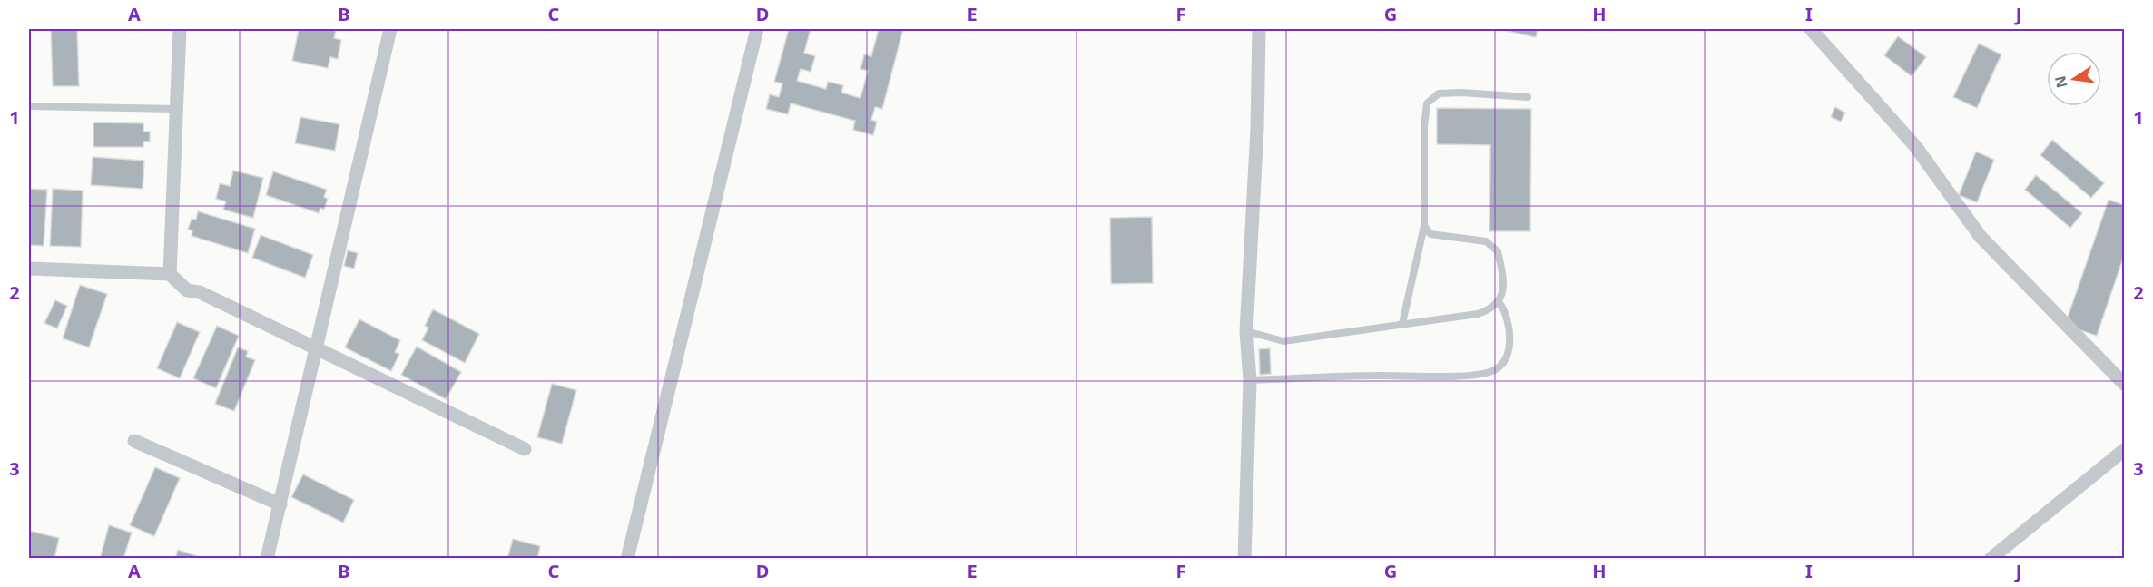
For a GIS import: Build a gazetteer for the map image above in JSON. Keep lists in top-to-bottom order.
{
  "north": "left",
  "grid": {
    "columns": [
      "A",
      "B",
      "C",
      "D",
      "E",
      "F",
      "G",
      "H",
      "I",
      "J"
    ],
    "rows": ["1", "2", "3"]
  }
}
